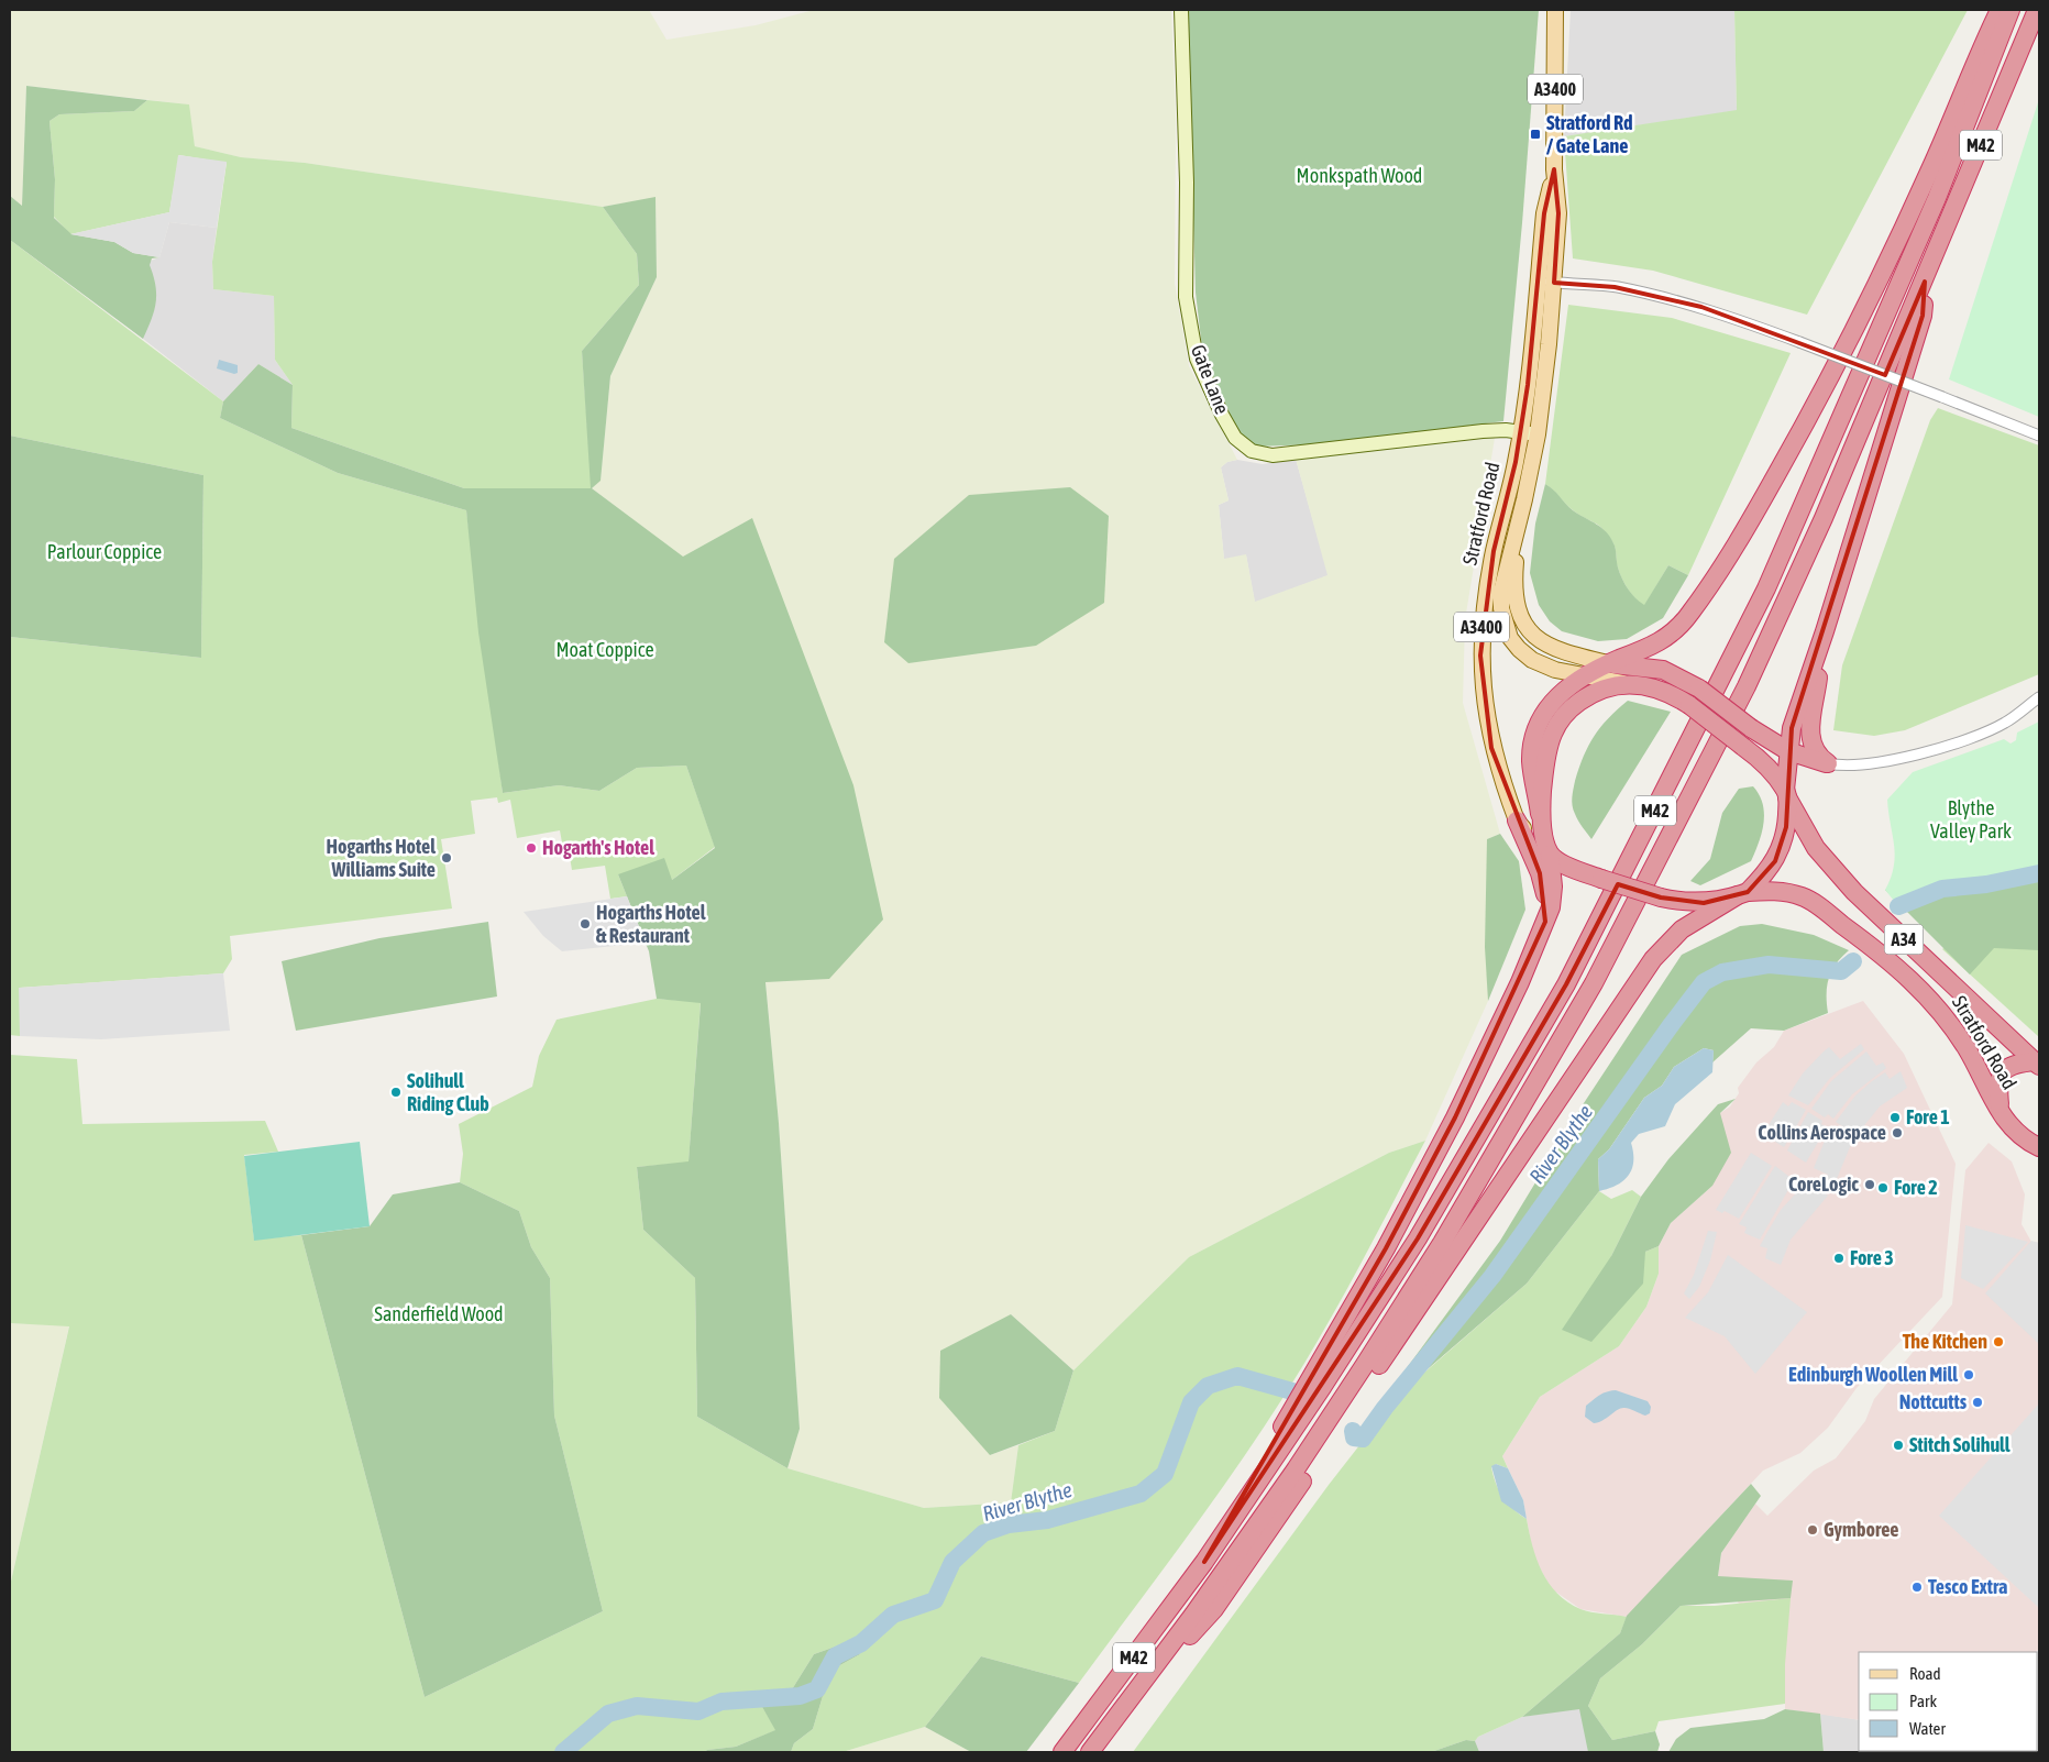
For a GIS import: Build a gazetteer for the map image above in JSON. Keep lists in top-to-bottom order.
{
  "streets": {
    "highway": ["M42", "Stratford Road", "A34"],
    "main road": ["A3400"],
    "street": ["Gate Lane"]
  },
  "crossings": [
    ["Gate Lane", "Stratford Road"],
    ["Stratford Road", "A34"]
  ],
  "water": ["River Blythe"],
  "parks": [
    "Monkspath Wood",
    "Parlour Coppice",
    "Moat Coppice",
    "Blythe Valley Park",
    "Sanderfield Wood"
  ],
  "places": {
    "transit": ["Stratford Rd / Gate Lane"],
    "other": [
      "Hogarth's Hotel",
      "Hogarths Hotel Williams Suite",
      "Hogarths Hotel & Restaurant",
      "Solihull Riding Club",
      "Fore 1",
      "Collins Aerospace",
      "CoreLogic",
      "Fore 2",
      "Fore 3",
      "The Kitchen",
      "Edinburgh Woollen Mill",
      "Nottcutts",
      "Stitch Solihull",
      "Gymboree",
      "Tesco Extra"
    ]
  },
  "legend": ["Road", "Park", "Water"]
}
